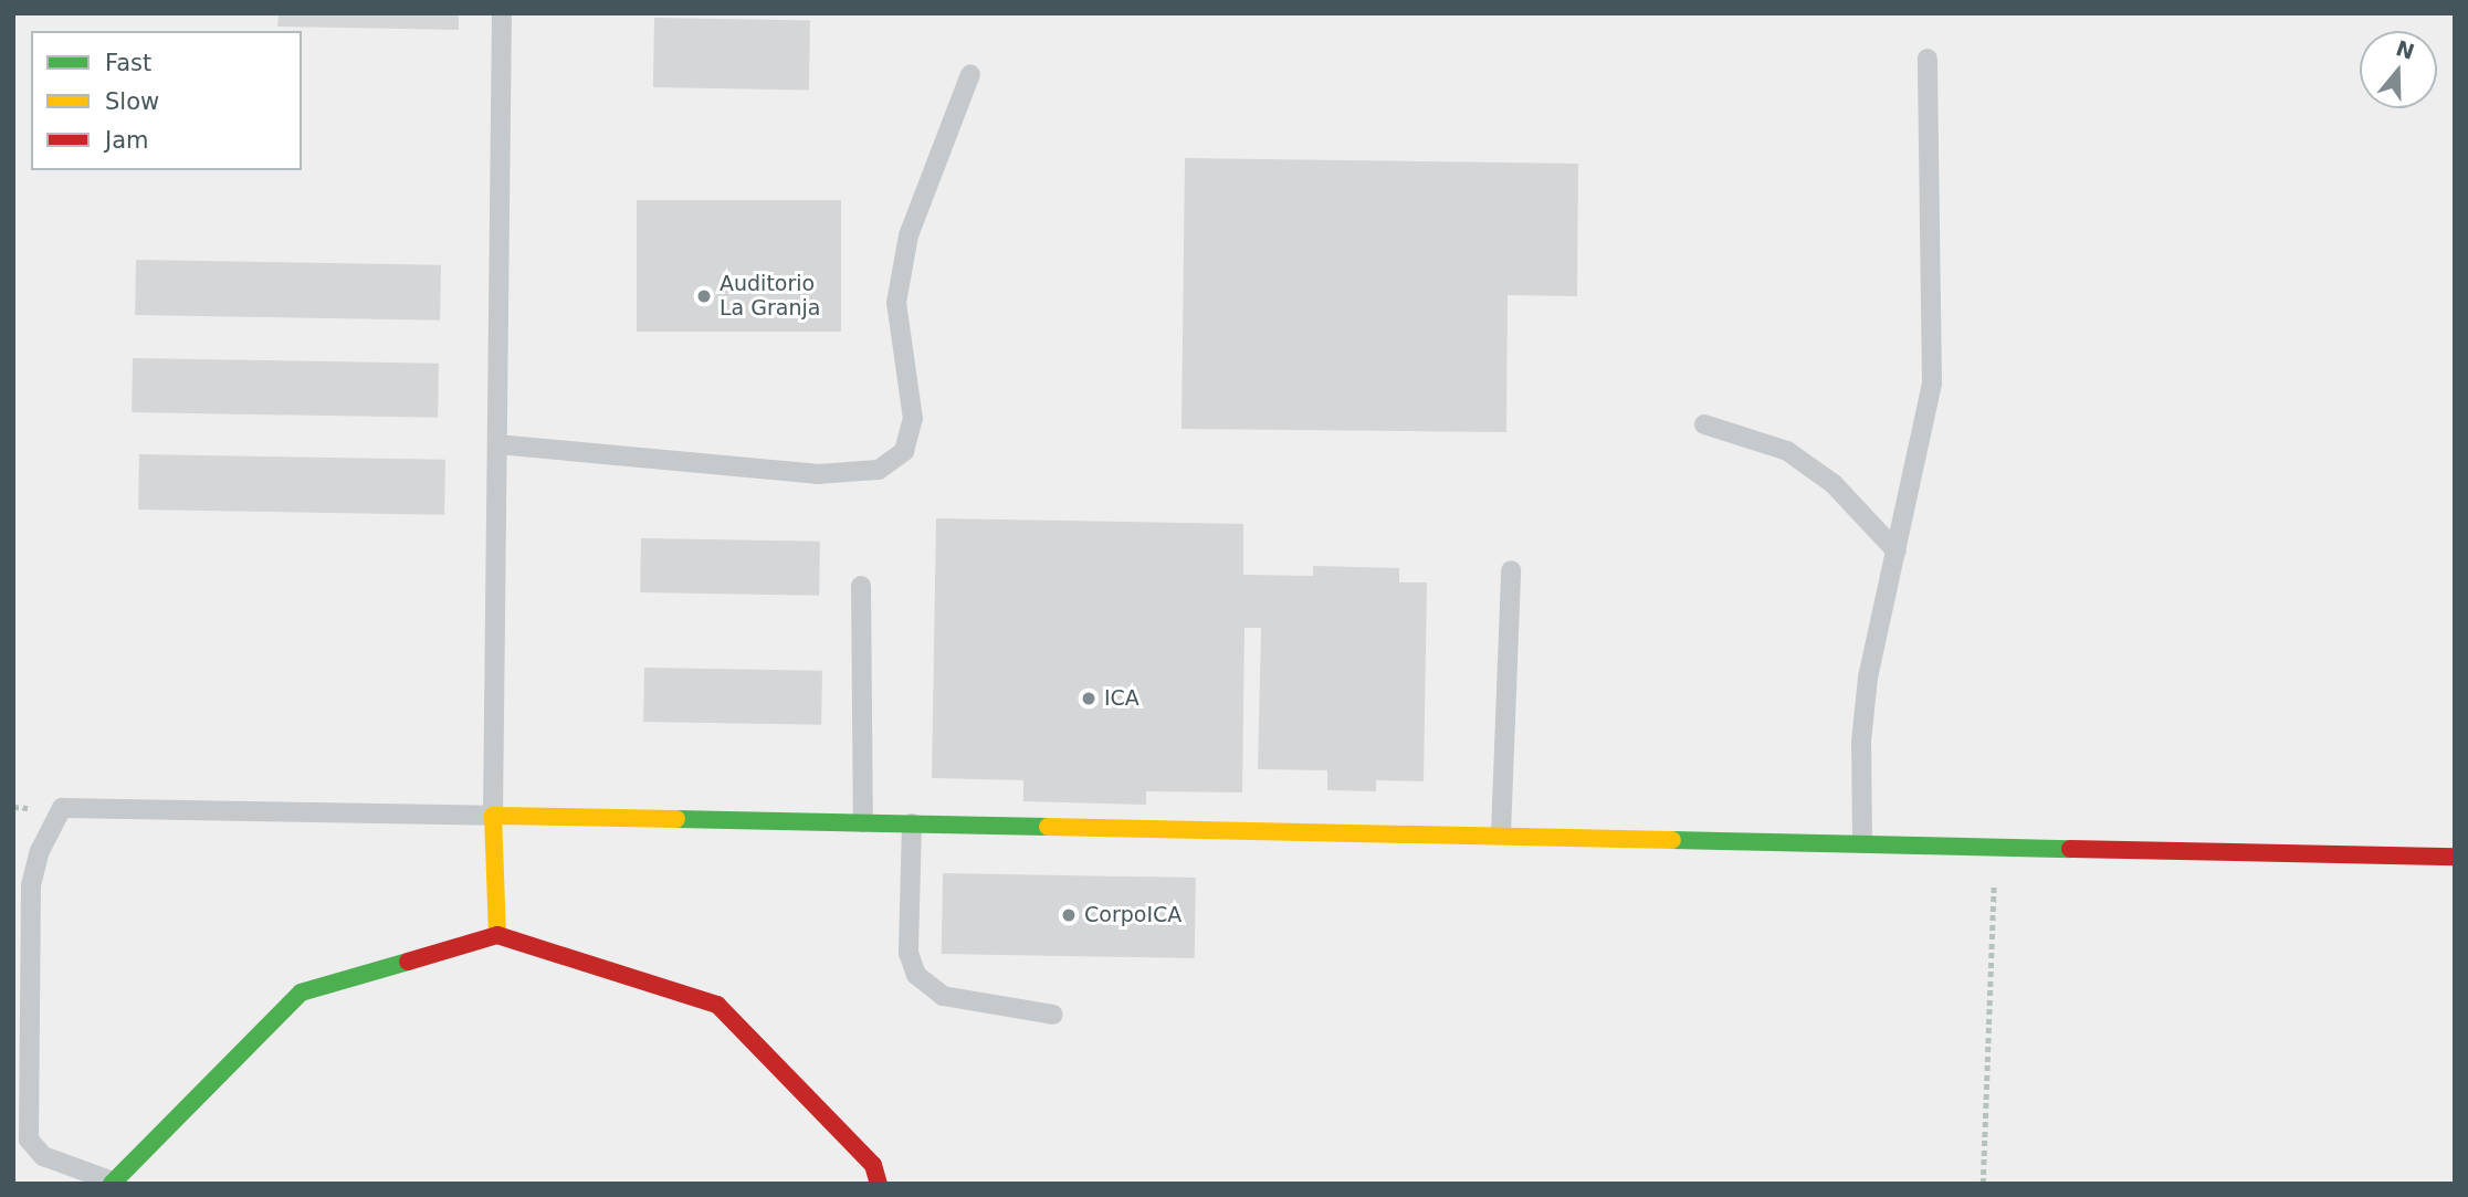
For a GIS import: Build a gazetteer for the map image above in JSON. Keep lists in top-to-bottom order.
{
  "places": ["Auditorio La Granja", "ICA", "CorpoICA"],
  "legend": ["Fast", "Slow", "Jam"],
  "north": "top"
}
